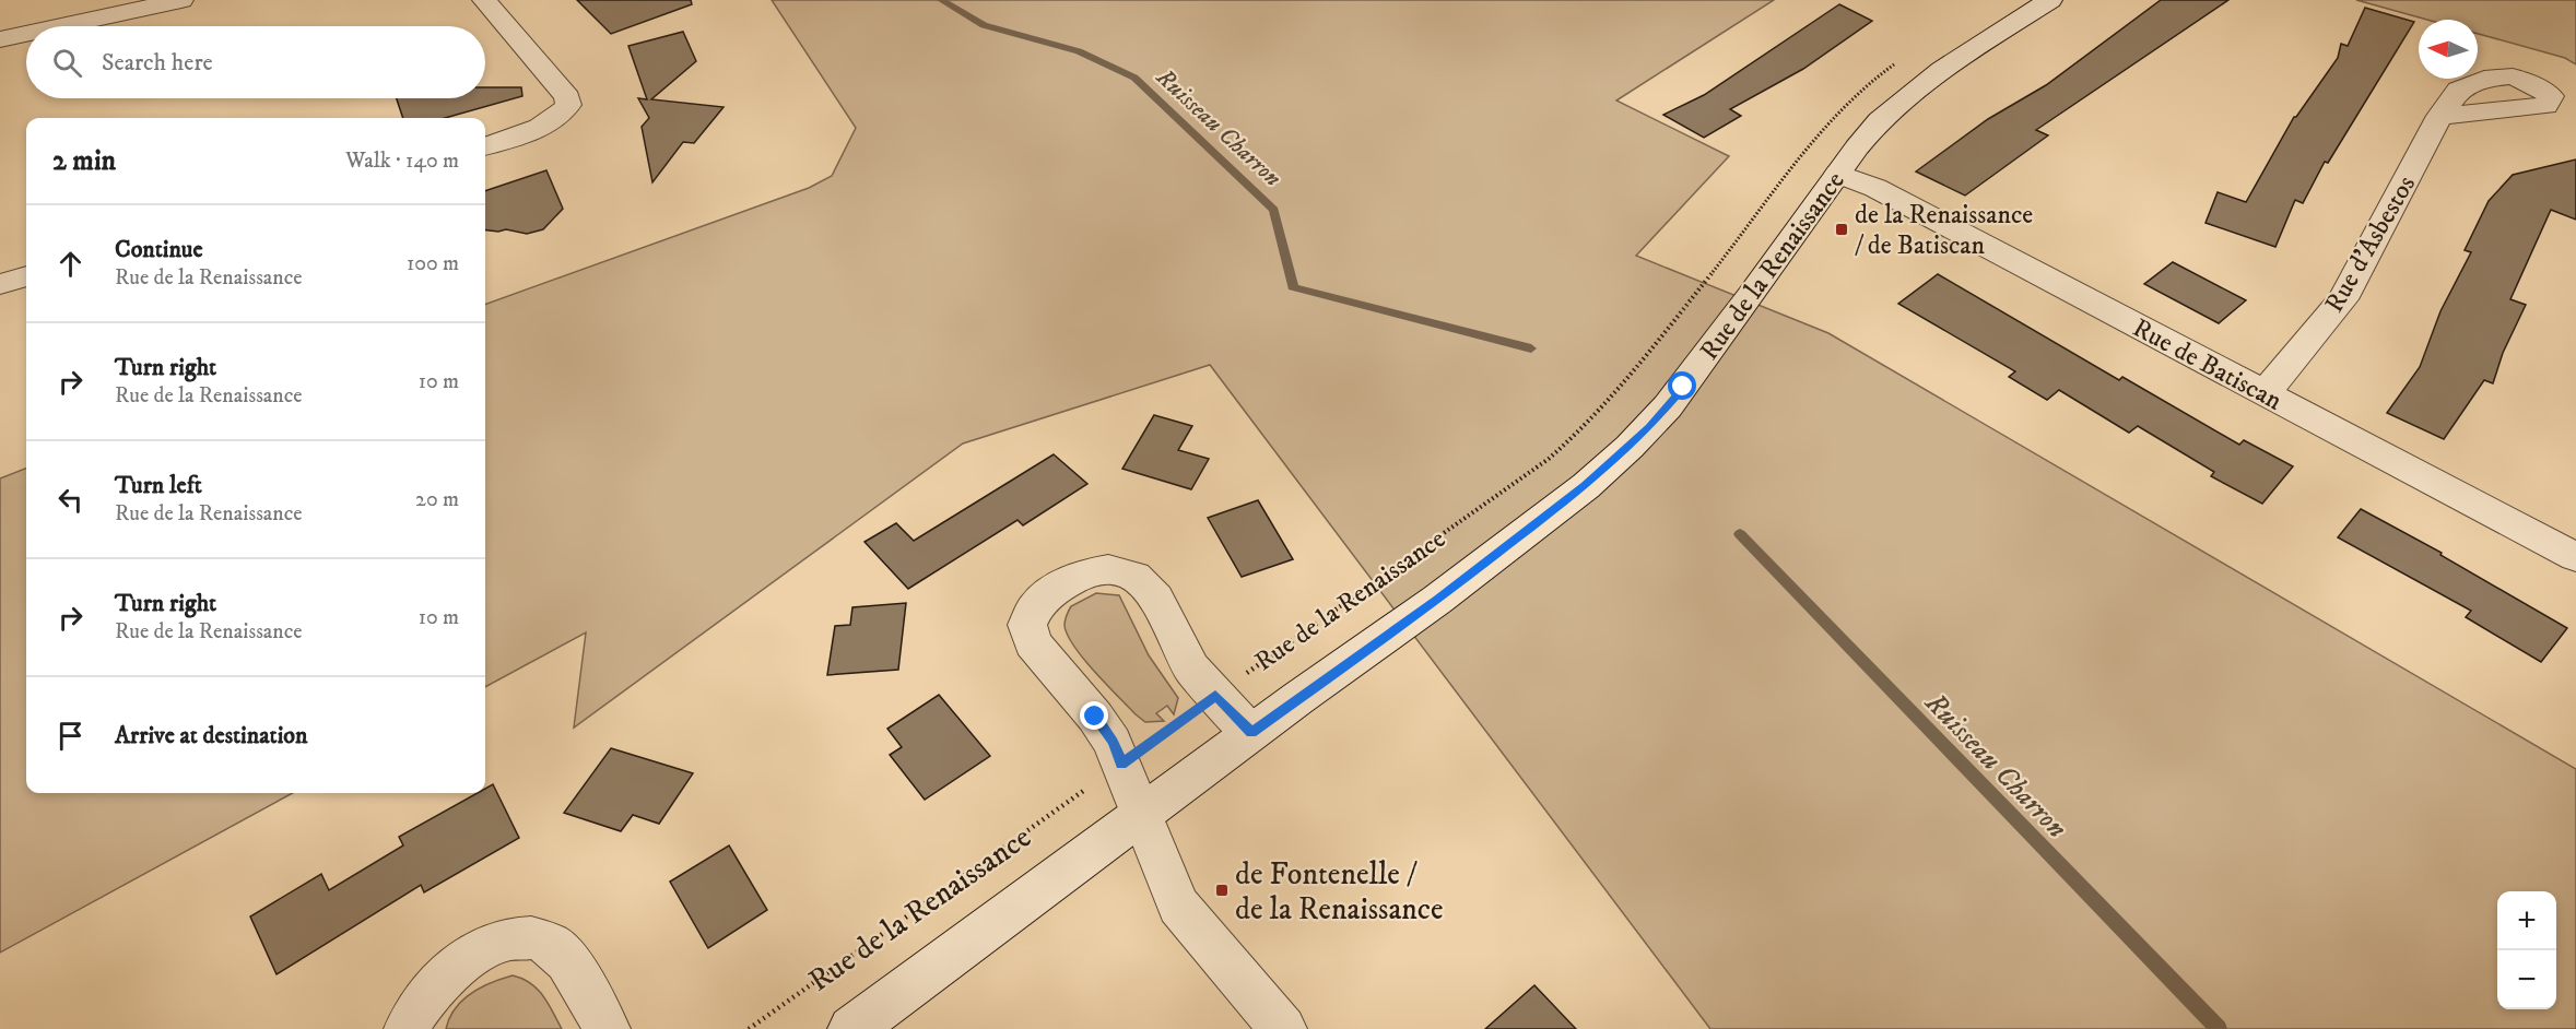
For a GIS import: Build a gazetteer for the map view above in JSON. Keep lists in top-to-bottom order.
{
  "streets": {
    "street": ["Rue d'Asbestos", "Rue de la Renaissance", "Rue de Batiscan"]
  },
  "crossings": [
    ["Rue d'Asbestos", "Rue de Batiscan"],
    ["Rue de la Renaissance", "Rue de Batiscan"]
  ],
  "water": ["Ruisseau Charron"],
  "places": {
    "transit": ["de la Renaissance / de Batiscan", "de Fontenelle / de la Renaissance"]
  },
  "north": "left",
  "page": {
    "search": "Search here",
    "heading": ["2 min", "Walk · 140 m"],
    "list": [
      ["Continue", "Rue de la Renaissance", "100 m"],
      ["Turn right", "Rue de la Renaissance", "10 m"],
      ["Turn left", "Rue de la Renaissance", "20 m"],
      ["Turn right", "Rue de la Renaissance", "10 m"],
      "Arrive at destination"
    ],
    "map_buttons": ["+", "−"]
  }
}
